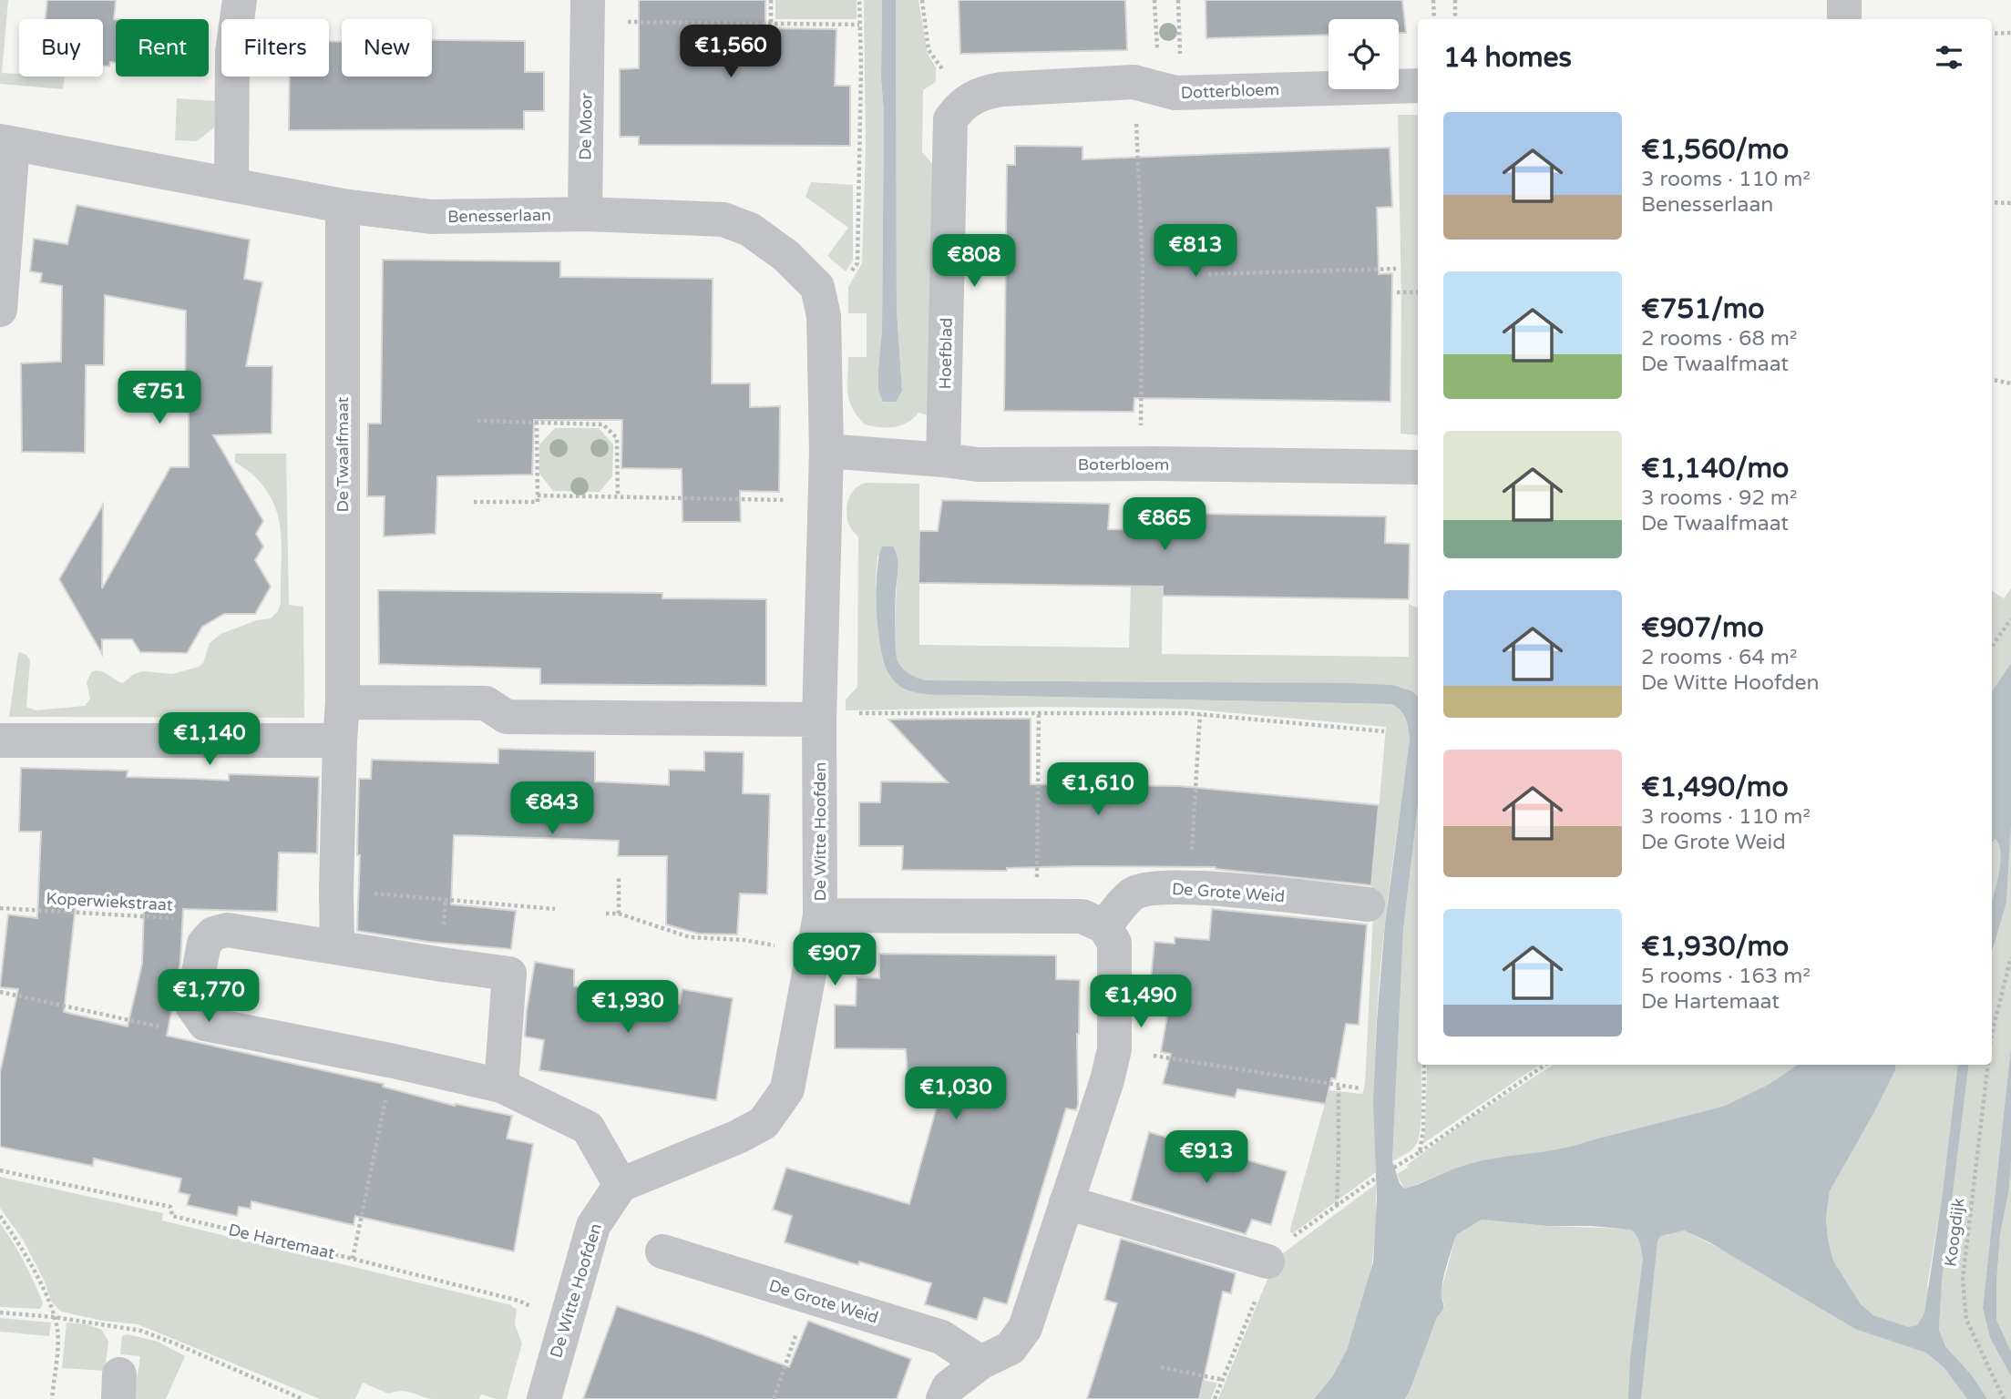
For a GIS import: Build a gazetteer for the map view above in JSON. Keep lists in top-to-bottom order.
{
  "streets": {
    "street": [
      "Dotterbloem",
      "De Moor",
      "Benesserlaan",
      "Hoefblad",
      "De Twaalfmaat",
      "Boterbloem",
      "De Witte Hoofden",
      "De Grote Weid"
    ],
    "path": ["Koperwiekstraat", "Koogdijk", "De Hartemaat"]
  },
  "crossings": [
    ["Dotterbloem", "Hoefblad"],
    ["De Moor", "Benesserlaan"],
    ["Benesserlaan", "De Twaalfmaat"],
    ["Hoefblad", "Boterbloem"],
    ["Boterbloem", "De Witte Hoofden"],
    ["De Witte Hoofden", "De Hartemaat"]
  ],
  "page": {
    "chip": [
      "Buy",
      "Rent",
      "Filters",
      "New"
    ],
    "heading": "14 homes",
    "price": [
      "€1,560",
      "€813",
      "€808",
      "€751",
      "€865",
      "€1,140",
      "€1,610",
      "€843",
      "€907",
      "€1,770",
      "€1,490",
      "€1,930",
      "€1,030",
      "€913"
    ],
    "list": [
      {
        "name": "€1,560/mo",
        "note": "3 rooms · 110 m² · Benesserlaan"
      },
      {
        "name": "€751/mo",
        "note": "2 rooms · 68 m² · De Twaalfmaat"
      },
      {
        "name": "€1,140/mo",
        "note": "3 rooms · 92 m² · De Twaalfmaat"
      },
      {
        "name": "€907/mo",
        "note": "2 rooms · 64 m² · De Witte Hoofden"
      },
      {
        "name": "€1,490/mo",
        "note": "3 rooms · 110 m² · De Grote Weid"
      },
      {
        "name": "€1,930/mo",
        "note": "5 rooms · 163 m² · De Hartemaat"
      }
    ]
  }
}
